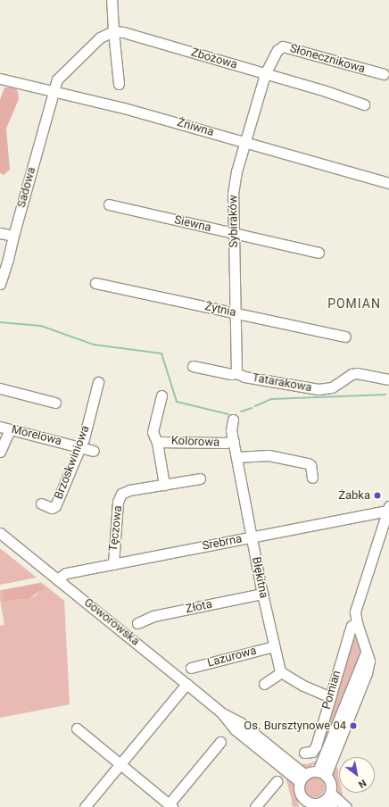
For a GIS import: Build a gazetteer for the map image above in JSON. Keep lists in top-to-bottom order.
{
  "streets": {
    "street": [
      "Zbożowa",
      "Słonecznikowa",
      "Żniwna",
      "Sadowa",
      "Sybiraków",
      "Siewna",
      "Żytnia",
      "Tatarakowa",
      "Morelowa",
      "Kolorowa",
      "Brzoskwiniowa",
      "Tęczowa",
      "Srebrna",
      "Błękitna",
      "Złota",
      "Goworowska",
      "Lazurowa",
      "Pomian"
    ]
  },
  "crossings": [
    ["Zbożowa", "Słonecznikowa"],
    ["Zbożowa", "Sadowa"],
    ["Zbożowa", "Sybiraków"],
    ["Słonecznikowa", "Sybiraków"],
    ["Żniwna", "Sadowa"],
    ["Żniwna", "Sybiraków"],
    ["Sybiraków", "Siewna"],
    ["Sybiraków", "Żytnia"],
    ["Sybiraków", "Tatarakowa"],
    ["Morelowa", "Brzoskwiniowa"],
    ["Kolorowa", "Błękitna"],
    ["Tęczowa", "Srebrna"],
    ["Srebrna", "Błękitna"],
    ["Srebrna", "Goworowska"],
    ["Srebrna", "Pomian"],
    ["Błękitna", "Złota"],
    ["Błękitna", "Lazurowa"],
    ["Goworowska", "Pomian"]
  ],
  "districts": ["POMIAN"],
  "places": ["Żabka", "Os. Bursztynowe 04"],
  "north": "bottom right"
}
